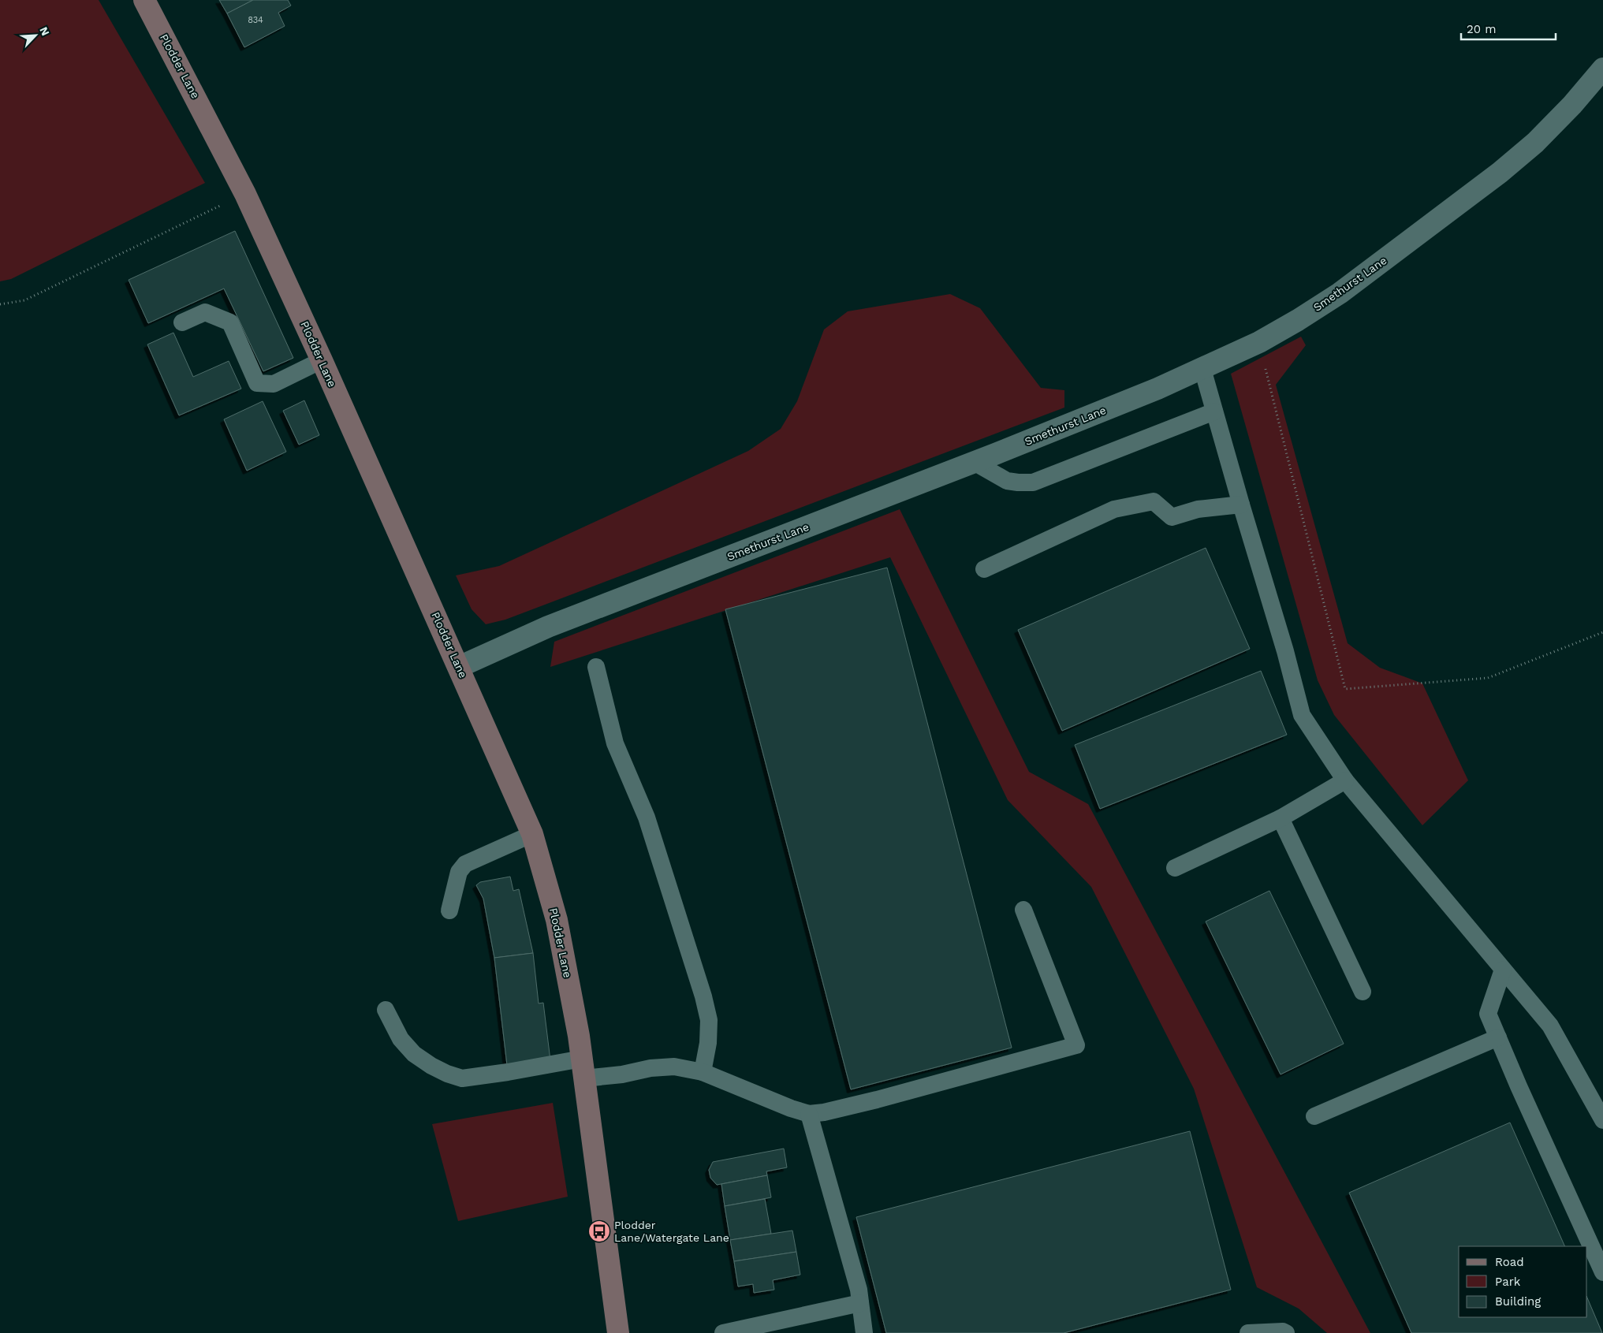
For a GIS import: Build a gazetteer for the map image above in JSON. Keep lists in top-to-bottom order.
{
  "streets": {
    "main road": ["Plodder Lane"],
    "street": ["Smethurst Lane"]
  },
  "crossings": [
    ["Plodder Lane", "Smethurst Lane"]
  ],
  "places": {
    "bus stop": ["Plodder Lane/Watergate Lane"]
  },
  "house_numbers": ["834"],
  "legend": ["Road", "Park", "Building"],
  "scale_bar": "20 m",
  "north": "top right"
}
